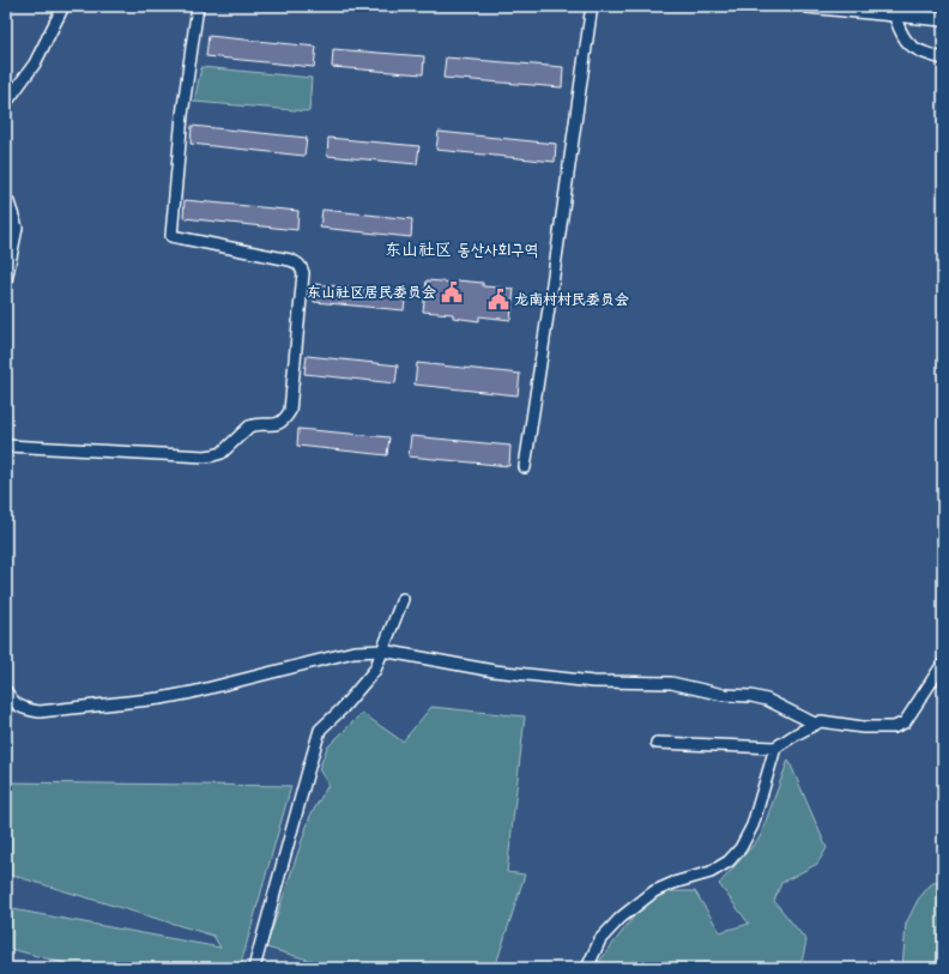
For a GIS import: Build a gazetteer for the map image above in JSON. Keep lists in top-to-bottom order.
{
  "districts": ["东山社区 동산사회구역"],
  "places": {
    "public building": ["东山社区居民委员会", "龙南村村民委员会"]
  }
}
